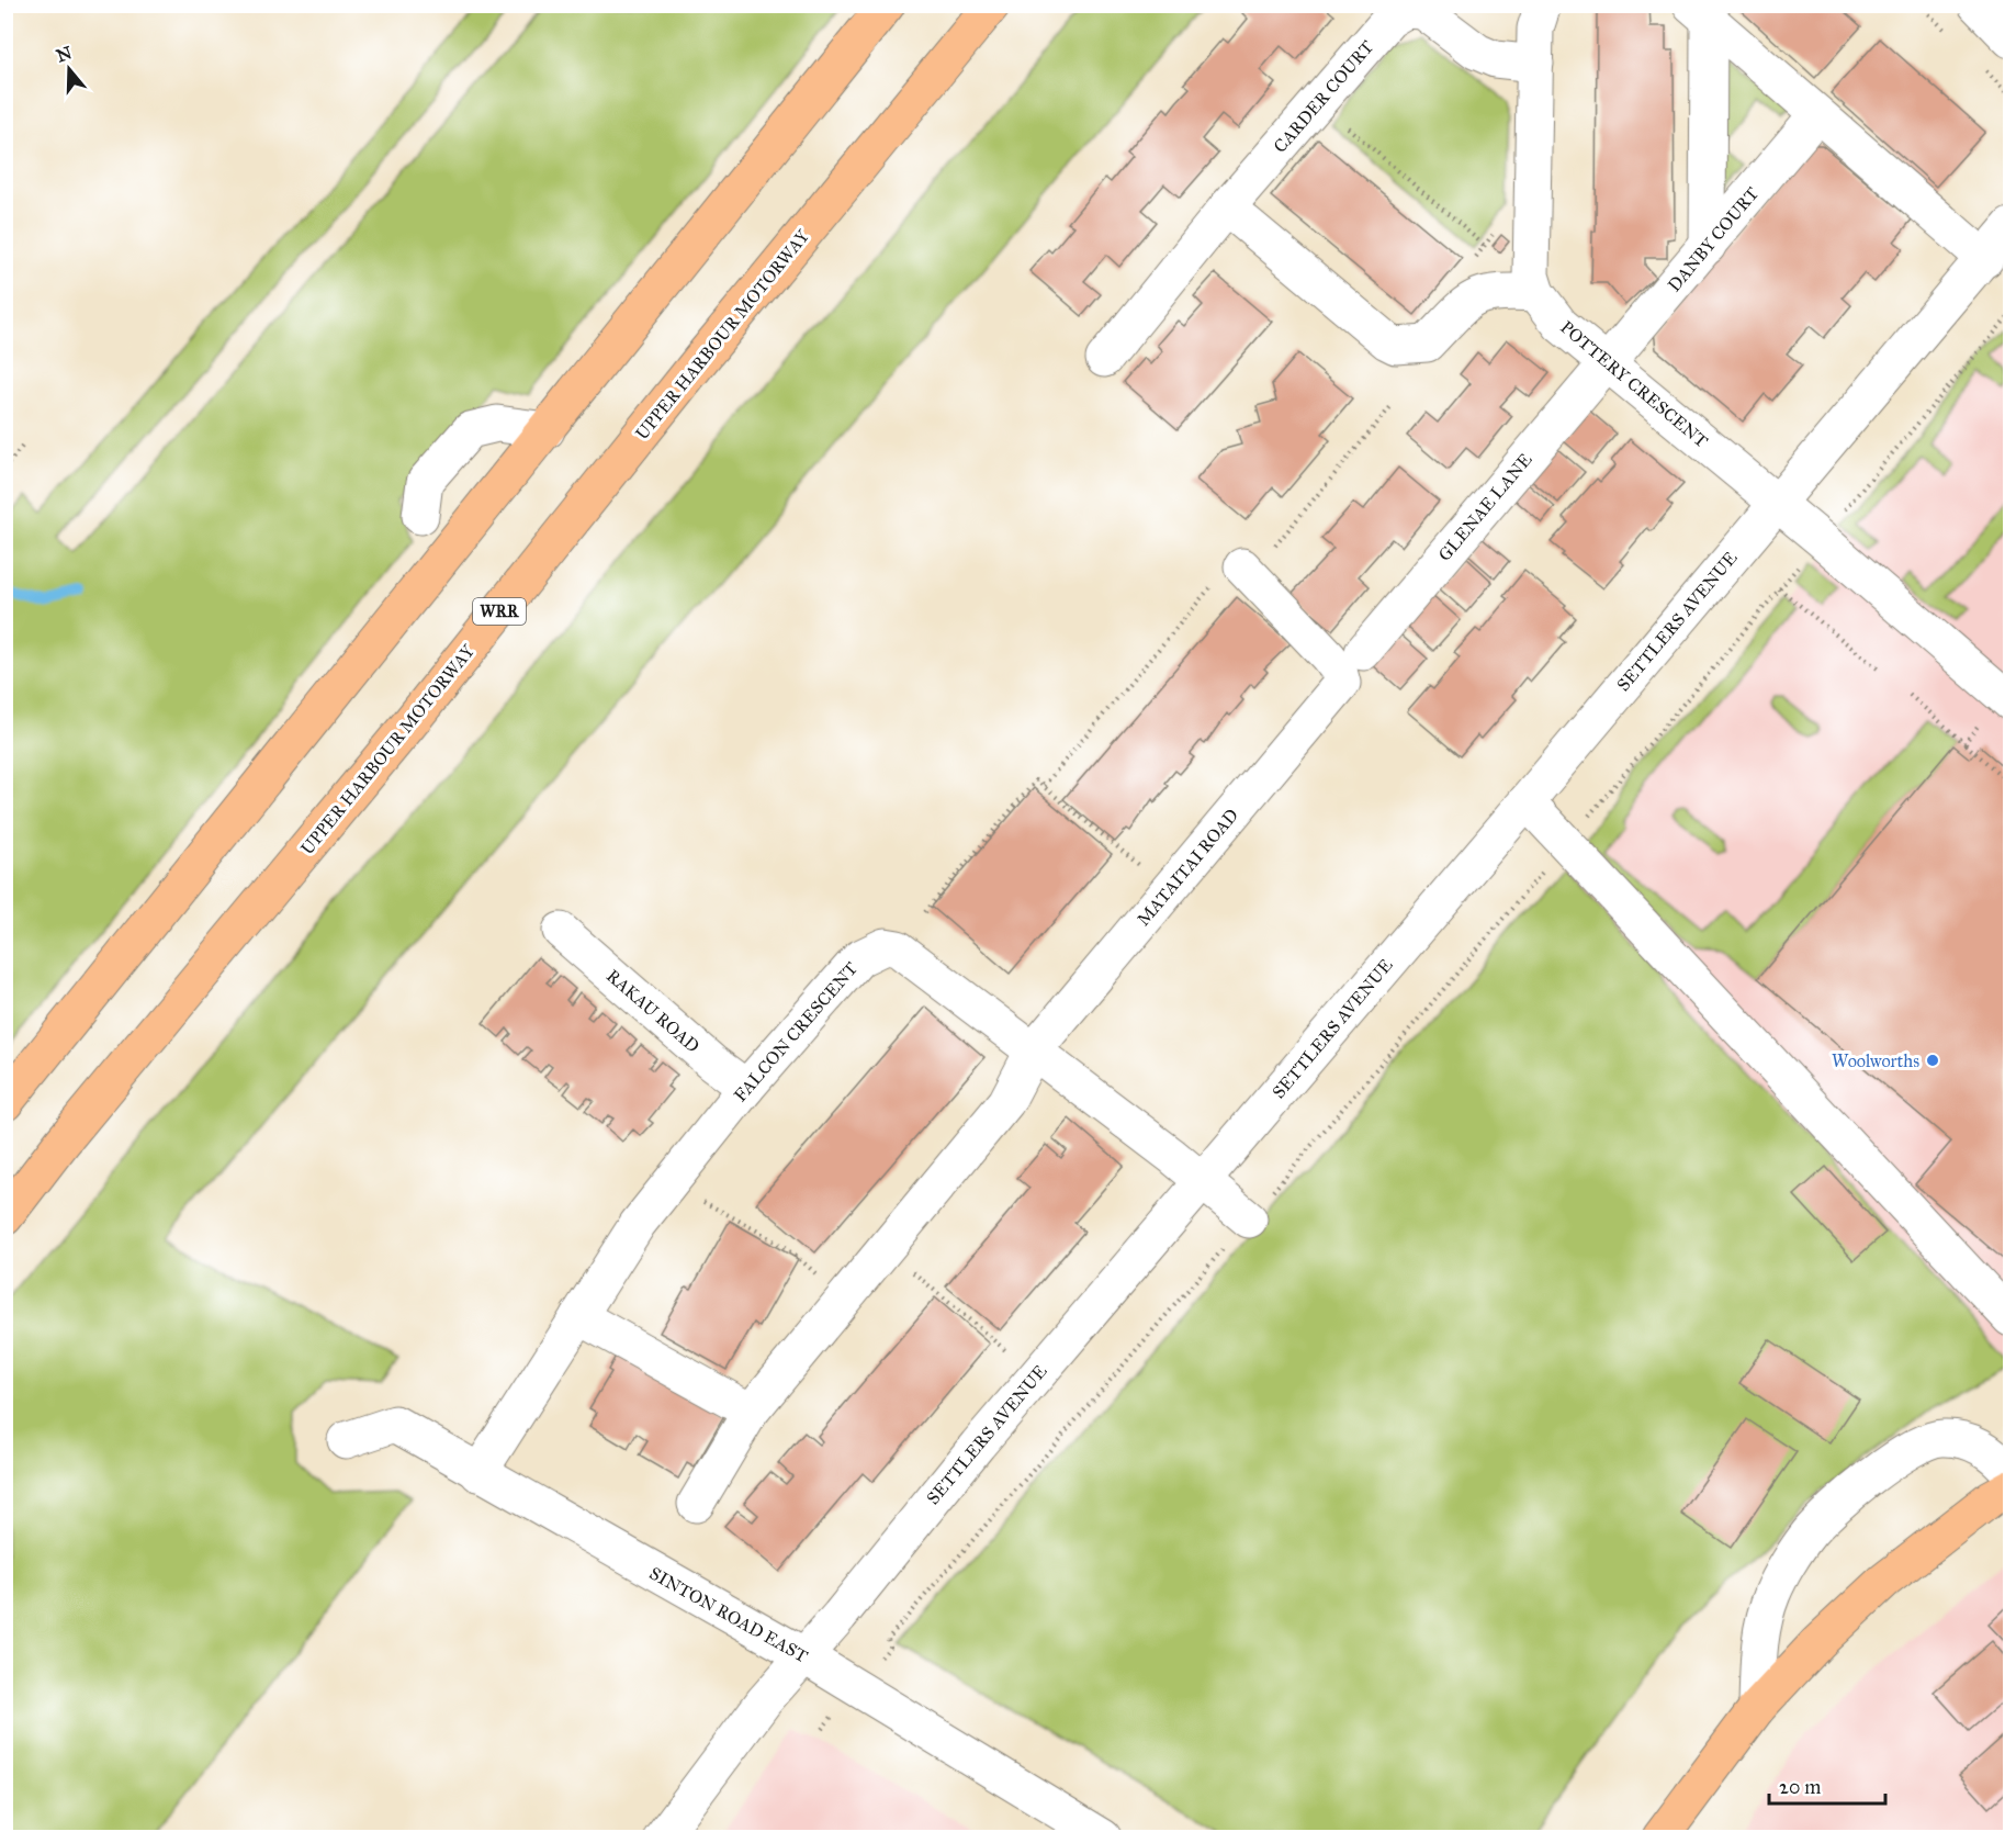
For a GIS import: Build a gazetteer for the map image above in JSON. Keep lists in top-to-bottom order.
{
  "streets": {
    "main road": ["UPPER HARBOUR MOTORWAY", "WRR"],
    "street": [
      "CARDER COURT",
      "DANBY COURT",
      "POTTERY CRESCENT",
      "GLENAE LANE",
      "SETTLERS AVENUE",
      "MATAITAI ROAD",
      "RAKAU ROAD",
      "FALCON CRESCENT",
      "SINTON ROAD EAST"
    ]
  },
  "crossings": [
    ["CARDER COURT", "POTTERY CRESCENT"],
    ["DANBY COURT", "POTTERY CRESCENT"],
    ["DANBY COURT", "GLENAE LANE"],
    ["POTTERY CRESCENT", "GLENAE LANE"],
    ["POTTERY CRESCENT", "SETTLERS AVENUE"],
    ["SETTLERS AVENUE", "FALCON CRESCENT"],
    ["SETTLERS AVENUE", "SINTON ROAD EAST"],
    ["MATAITAI ROAD", "FALCON CRESCENT"],
    ["RAKAU ROAD", "FALCON CRESCENT"],
    ["FALCON CRESCENT", "SINTON ROAD EAST"]
  ],
  "places": ["Woolworths"],
  "scale_bar": "20 m",
  "north": "top"
}
